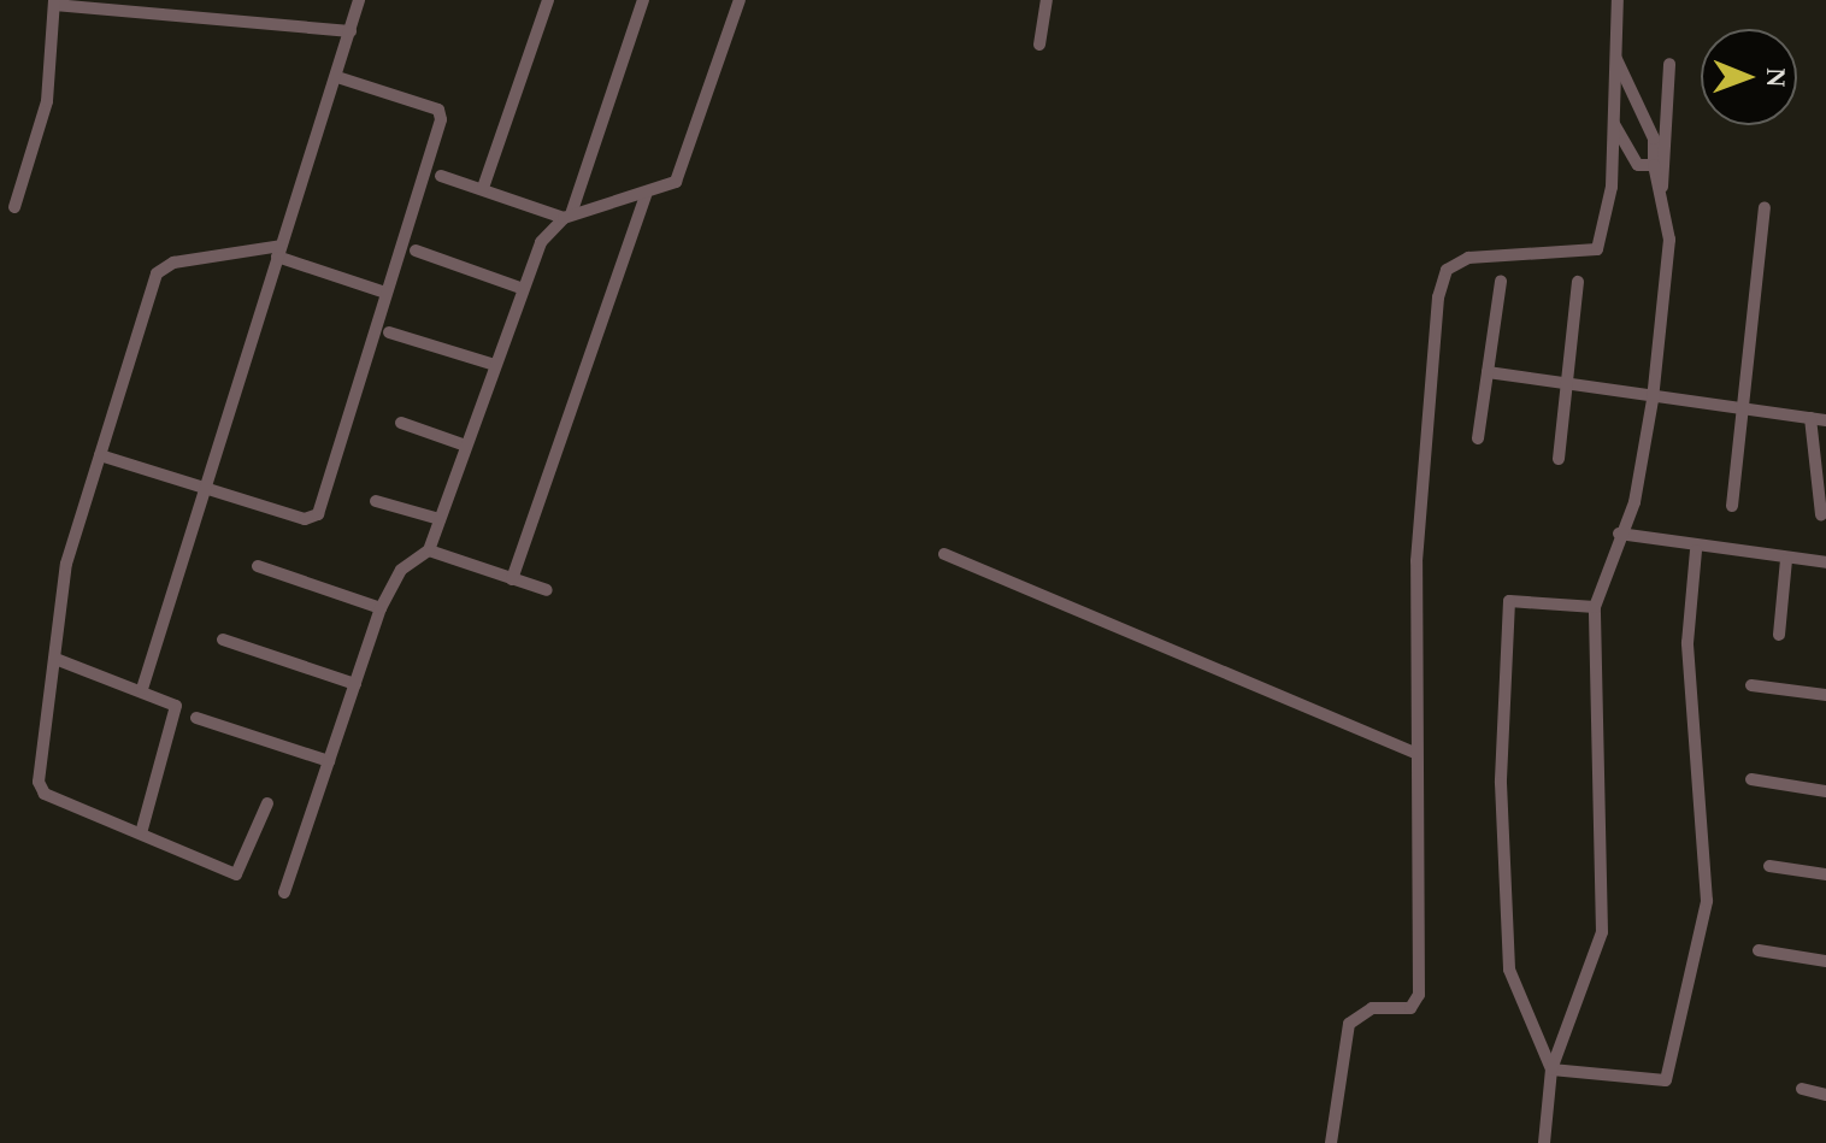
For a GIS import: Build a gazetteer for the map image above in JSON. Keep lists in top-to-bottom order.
{
  "north": "right"
}
